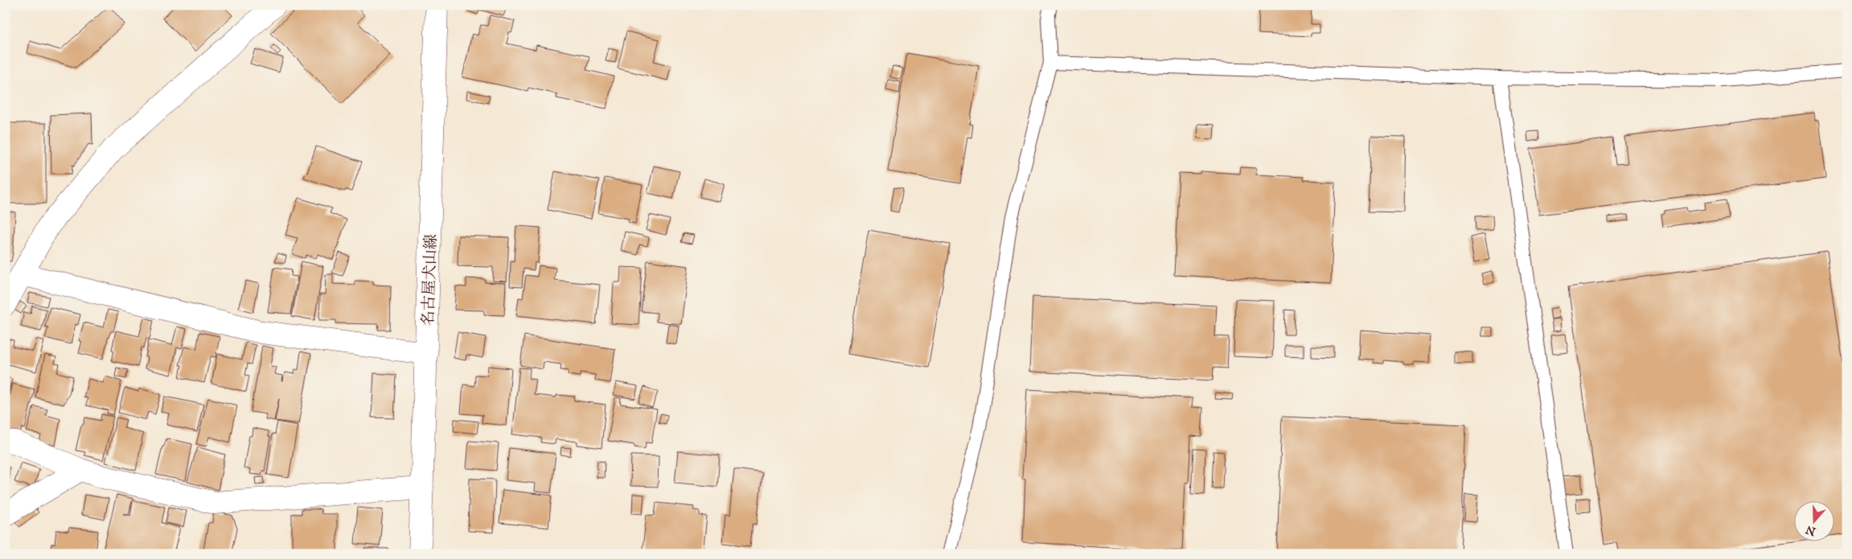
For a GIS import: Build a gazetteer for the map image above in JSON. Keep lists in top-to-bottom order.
{
  "streets": {
    "street": ["名古屋犬山線"]
  },
  "north": "bottom"
}
